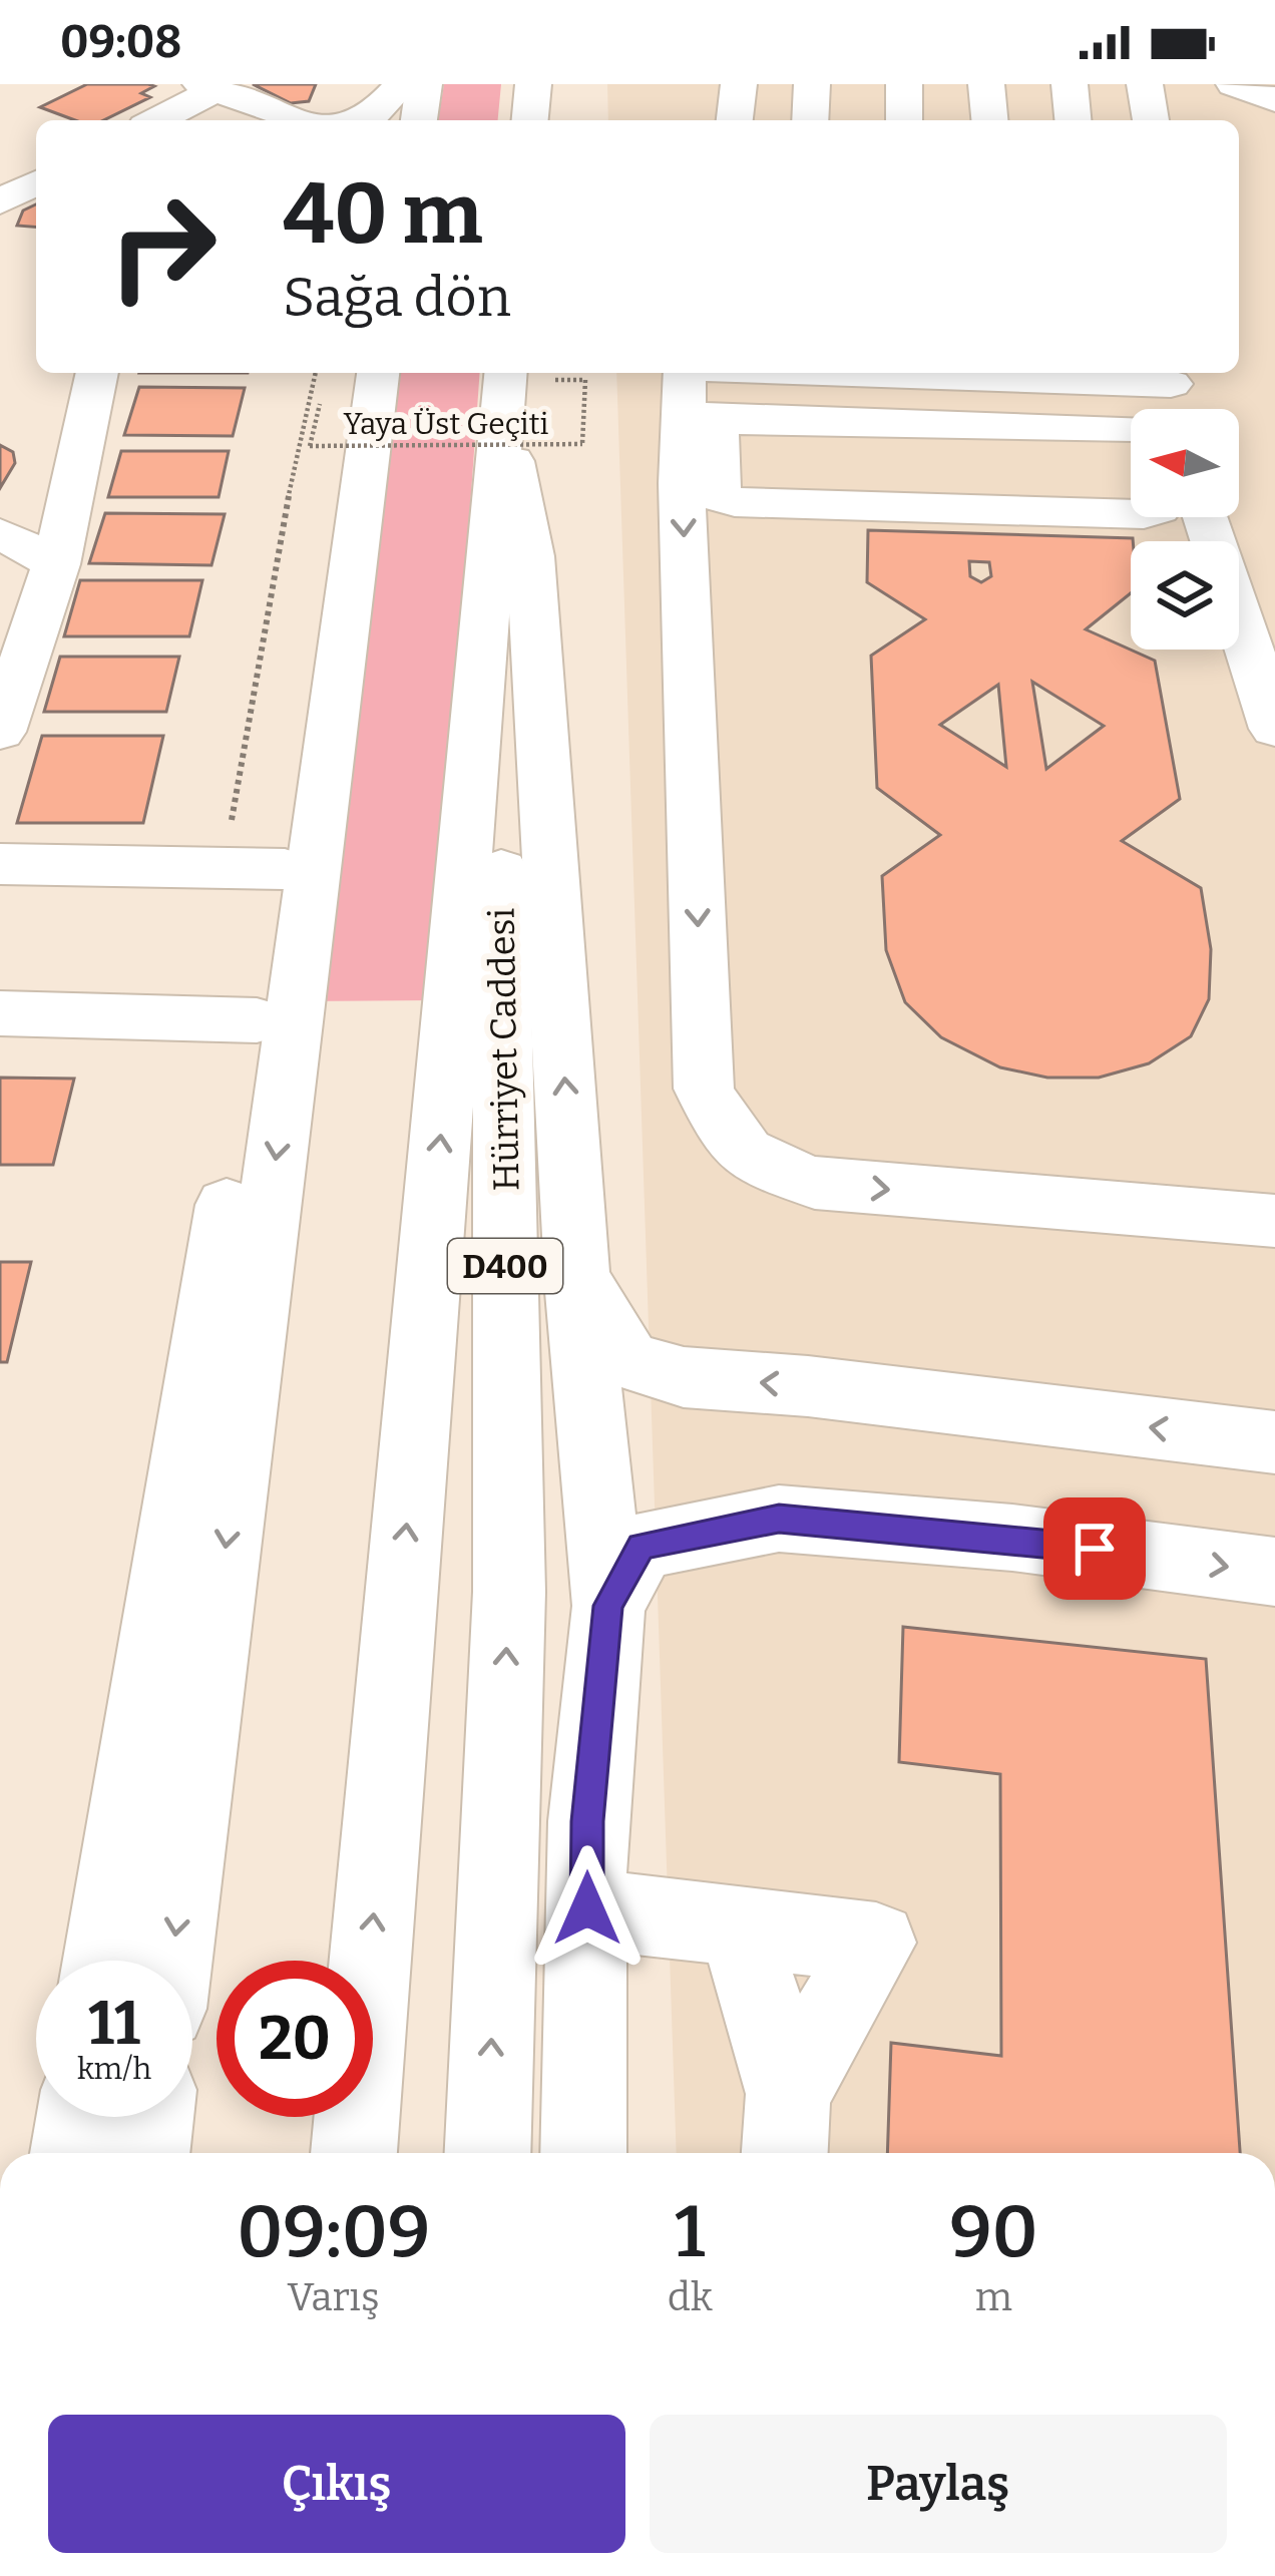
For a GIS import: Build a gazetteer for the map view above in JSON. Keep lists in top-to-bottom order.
{
  "streets": {
    "main road": ["Hürriyet Caddesi", "D400"],
    "path": ["Yaya Üst Geçiti"]
  },
  "north": "left",
  "page": {
    "status": "09:08",
    "turn": ["40 m", "Sağa dön"],
    "speed": "11 km/h",
    "limit": "20",
    "eta": [
      "09:09",
      "Varış",
      "1",
      "dk",
      "90",
      "m"
    ],
    "buttons": ["Çıkış", "Paylaş"]
  }
}
